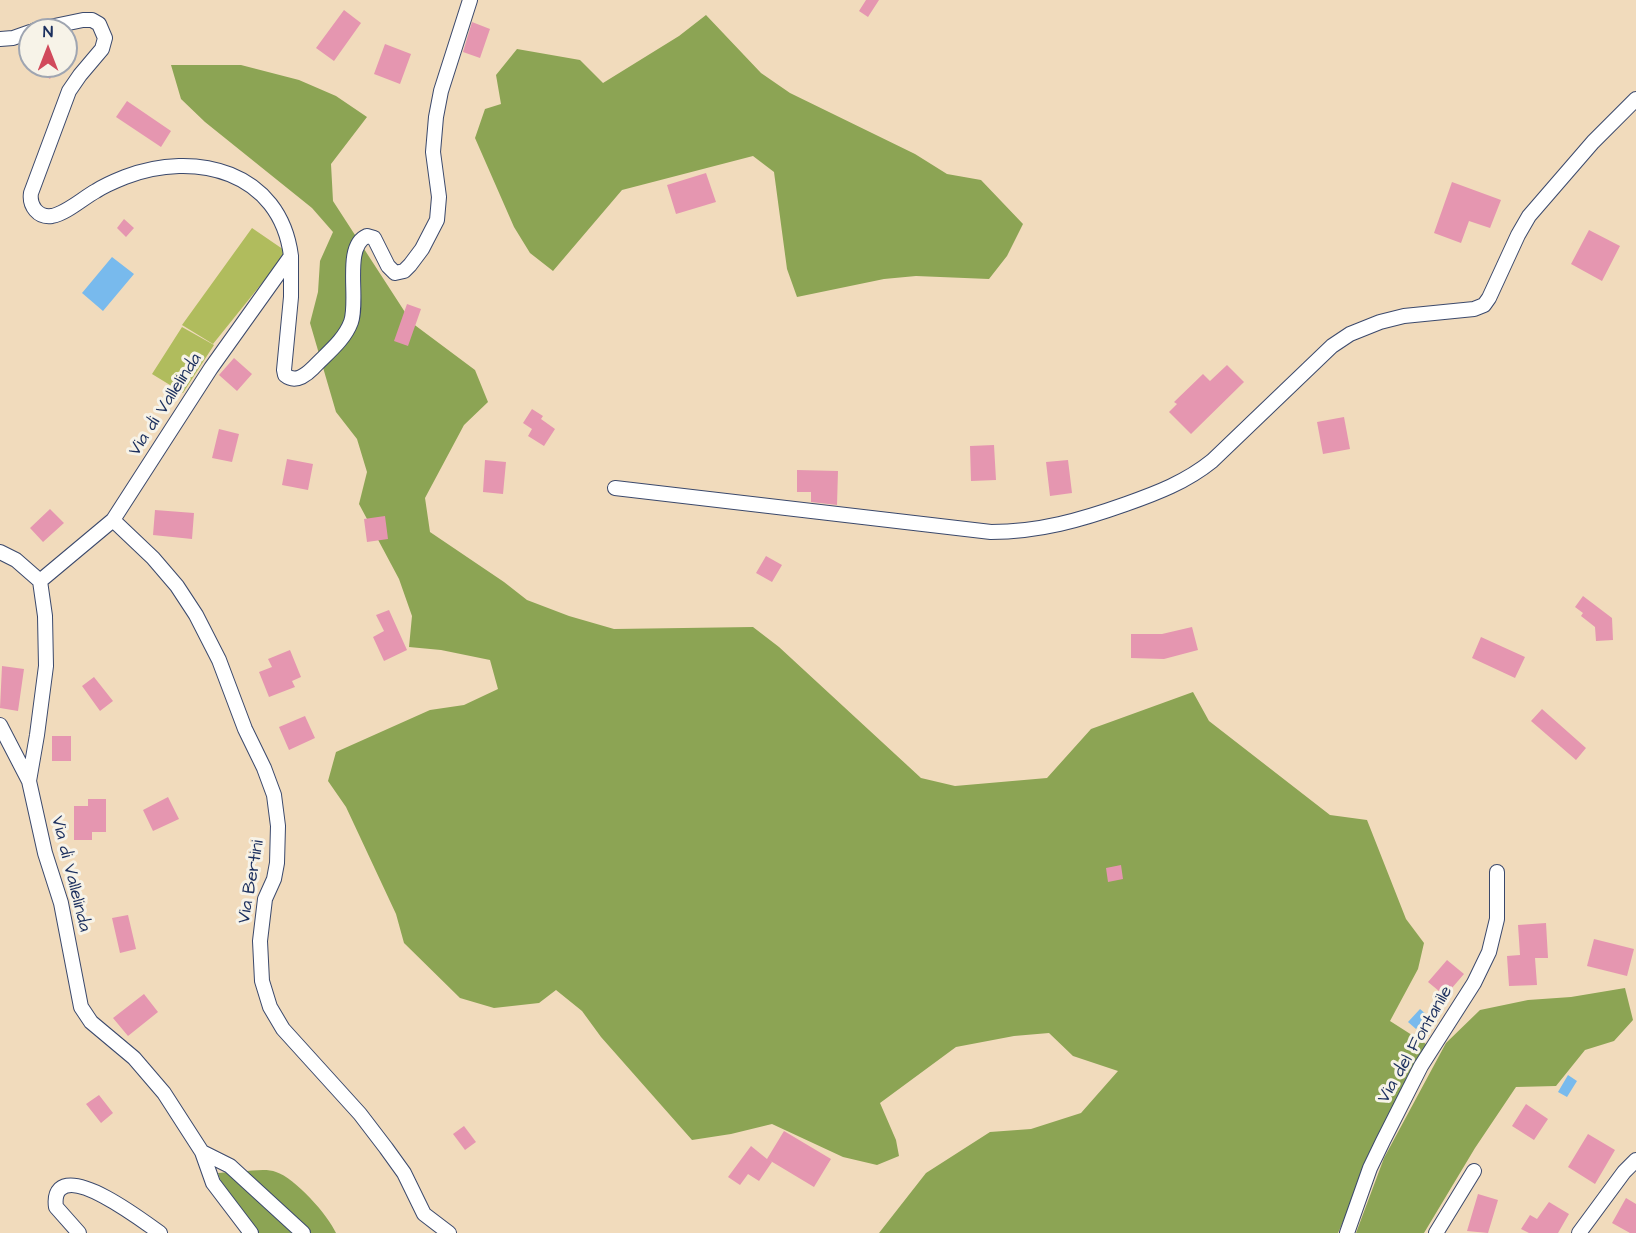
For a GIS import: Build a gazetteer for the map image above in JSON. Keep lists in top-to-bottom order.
{
  "streets": {
    "street": ["Via di Vallelinda", "Via Bertini", "Via del Fontanile"]
  },
  "crossings": [
    ["Via di Vallelinda", "Via Bertini"]
  ],
  "north": "top"
}
